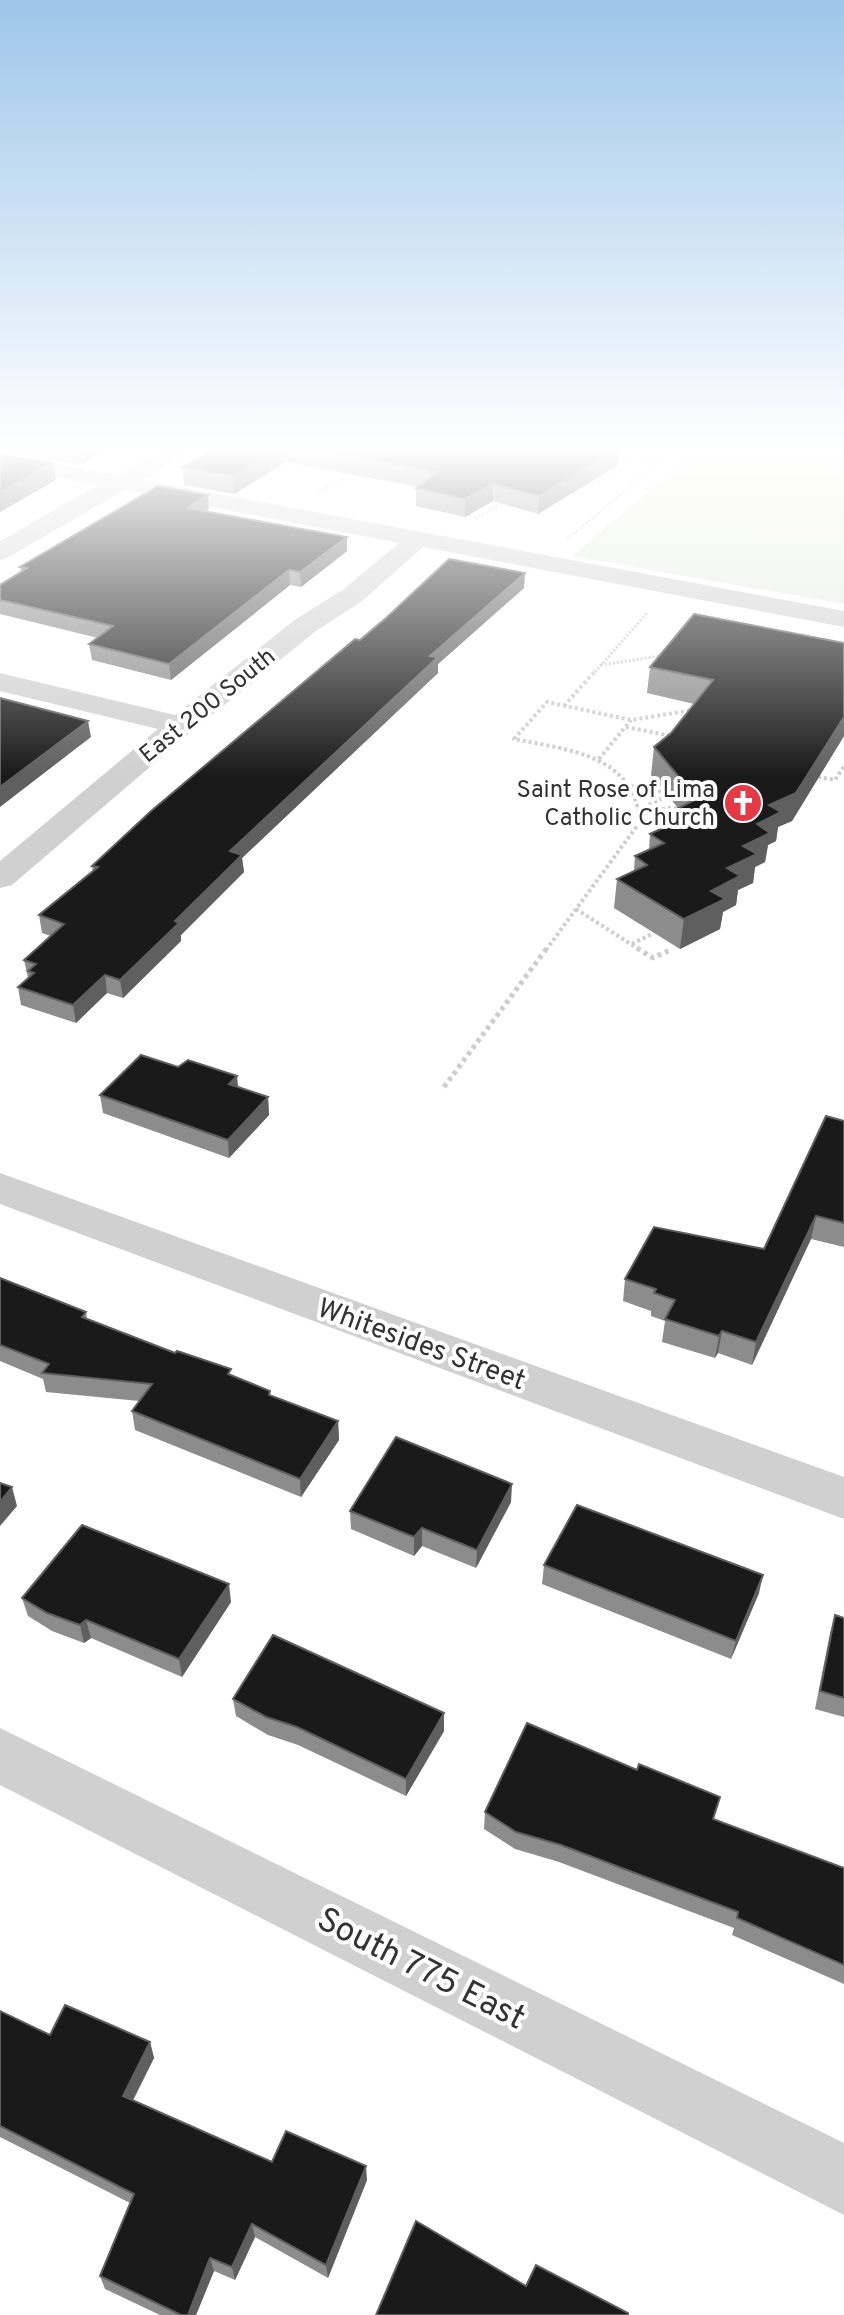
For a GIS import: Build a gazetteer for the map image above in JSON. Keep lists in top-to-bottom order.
{
  "streets": {
    "street": ["East 200 South", "Whitesides Street", "South 775 East"]
  },
  "places": {
    "church": ["Saint Rose of Lima Catholic Church"]
  }
}
